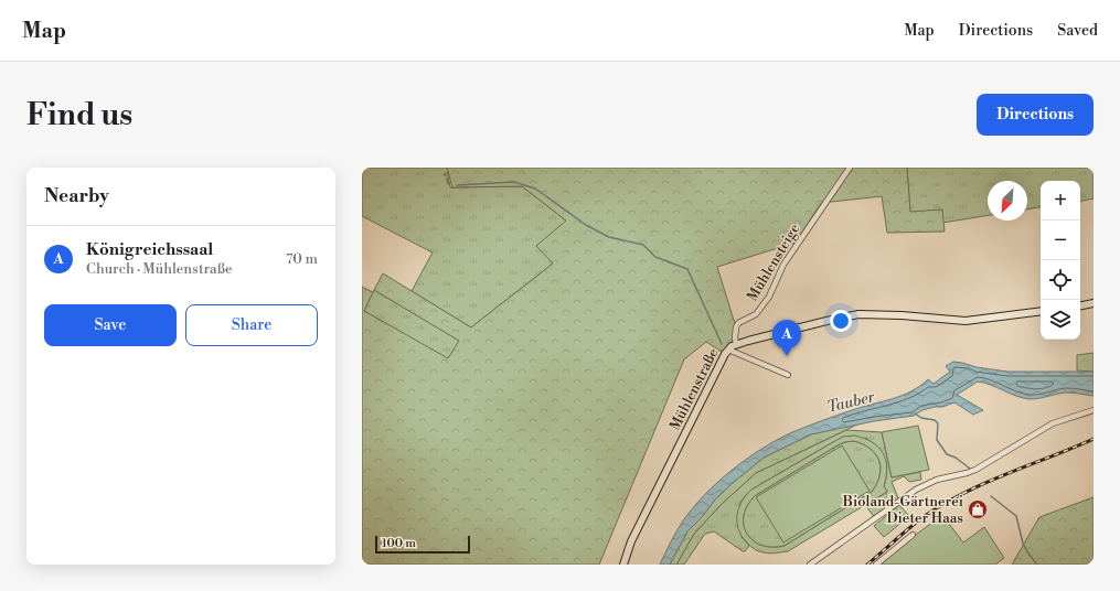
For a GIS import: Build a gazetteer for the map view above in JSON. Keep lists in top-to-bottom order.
{
  "streets": {
    "main road": ["Mühlenstraße"],
    "street": ["Mühlensteige"]
  },
  "crossings": [
    ["Mühlensteige", "Mühlenstraße"]
  ],
  "water": ["Tauber"],
  "places": {
    "shop": ["Bioland-Gärtnerei Dieter Haas"]
  },
  "scale_bar": "100 m",
  "north": "bottom left",
  "page": {
    "header": "Map",
    "nav": ["Map", "Directions", "Saved"],
    "buttons": [
      "Directions",
      ["Save", "Share"]
    ],
    "title": "Find us",
    "heading": "Nearby",
    "map_buttons": ["+", "−"],
    "list": [
      {
        "mark": "A",
        "name": "Königreichssaal",
        "note": "Church · Mühlenstraße",
        "value": "70 m"
      }
    ],
    "pins": "A",
    "scale": "100 m"
  }
}
